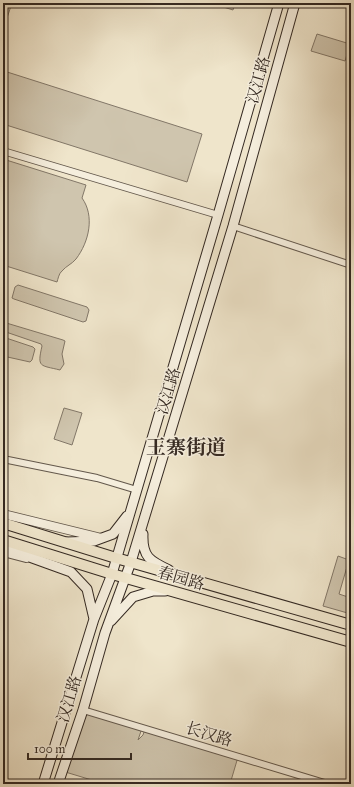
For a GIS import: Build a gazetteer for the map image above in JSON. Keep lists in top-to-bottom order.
{
  "streets": {
    "main road": ["汉江路", "春园路"],
    "street": ["长汉路"]
  },
  "crossings": [
    ["汉江路", "春园路"],
    ["汉江路", "长汉路"]
  ],
  "districts": ["王寨街道"],
  "scale_bar": "100 m"
}
